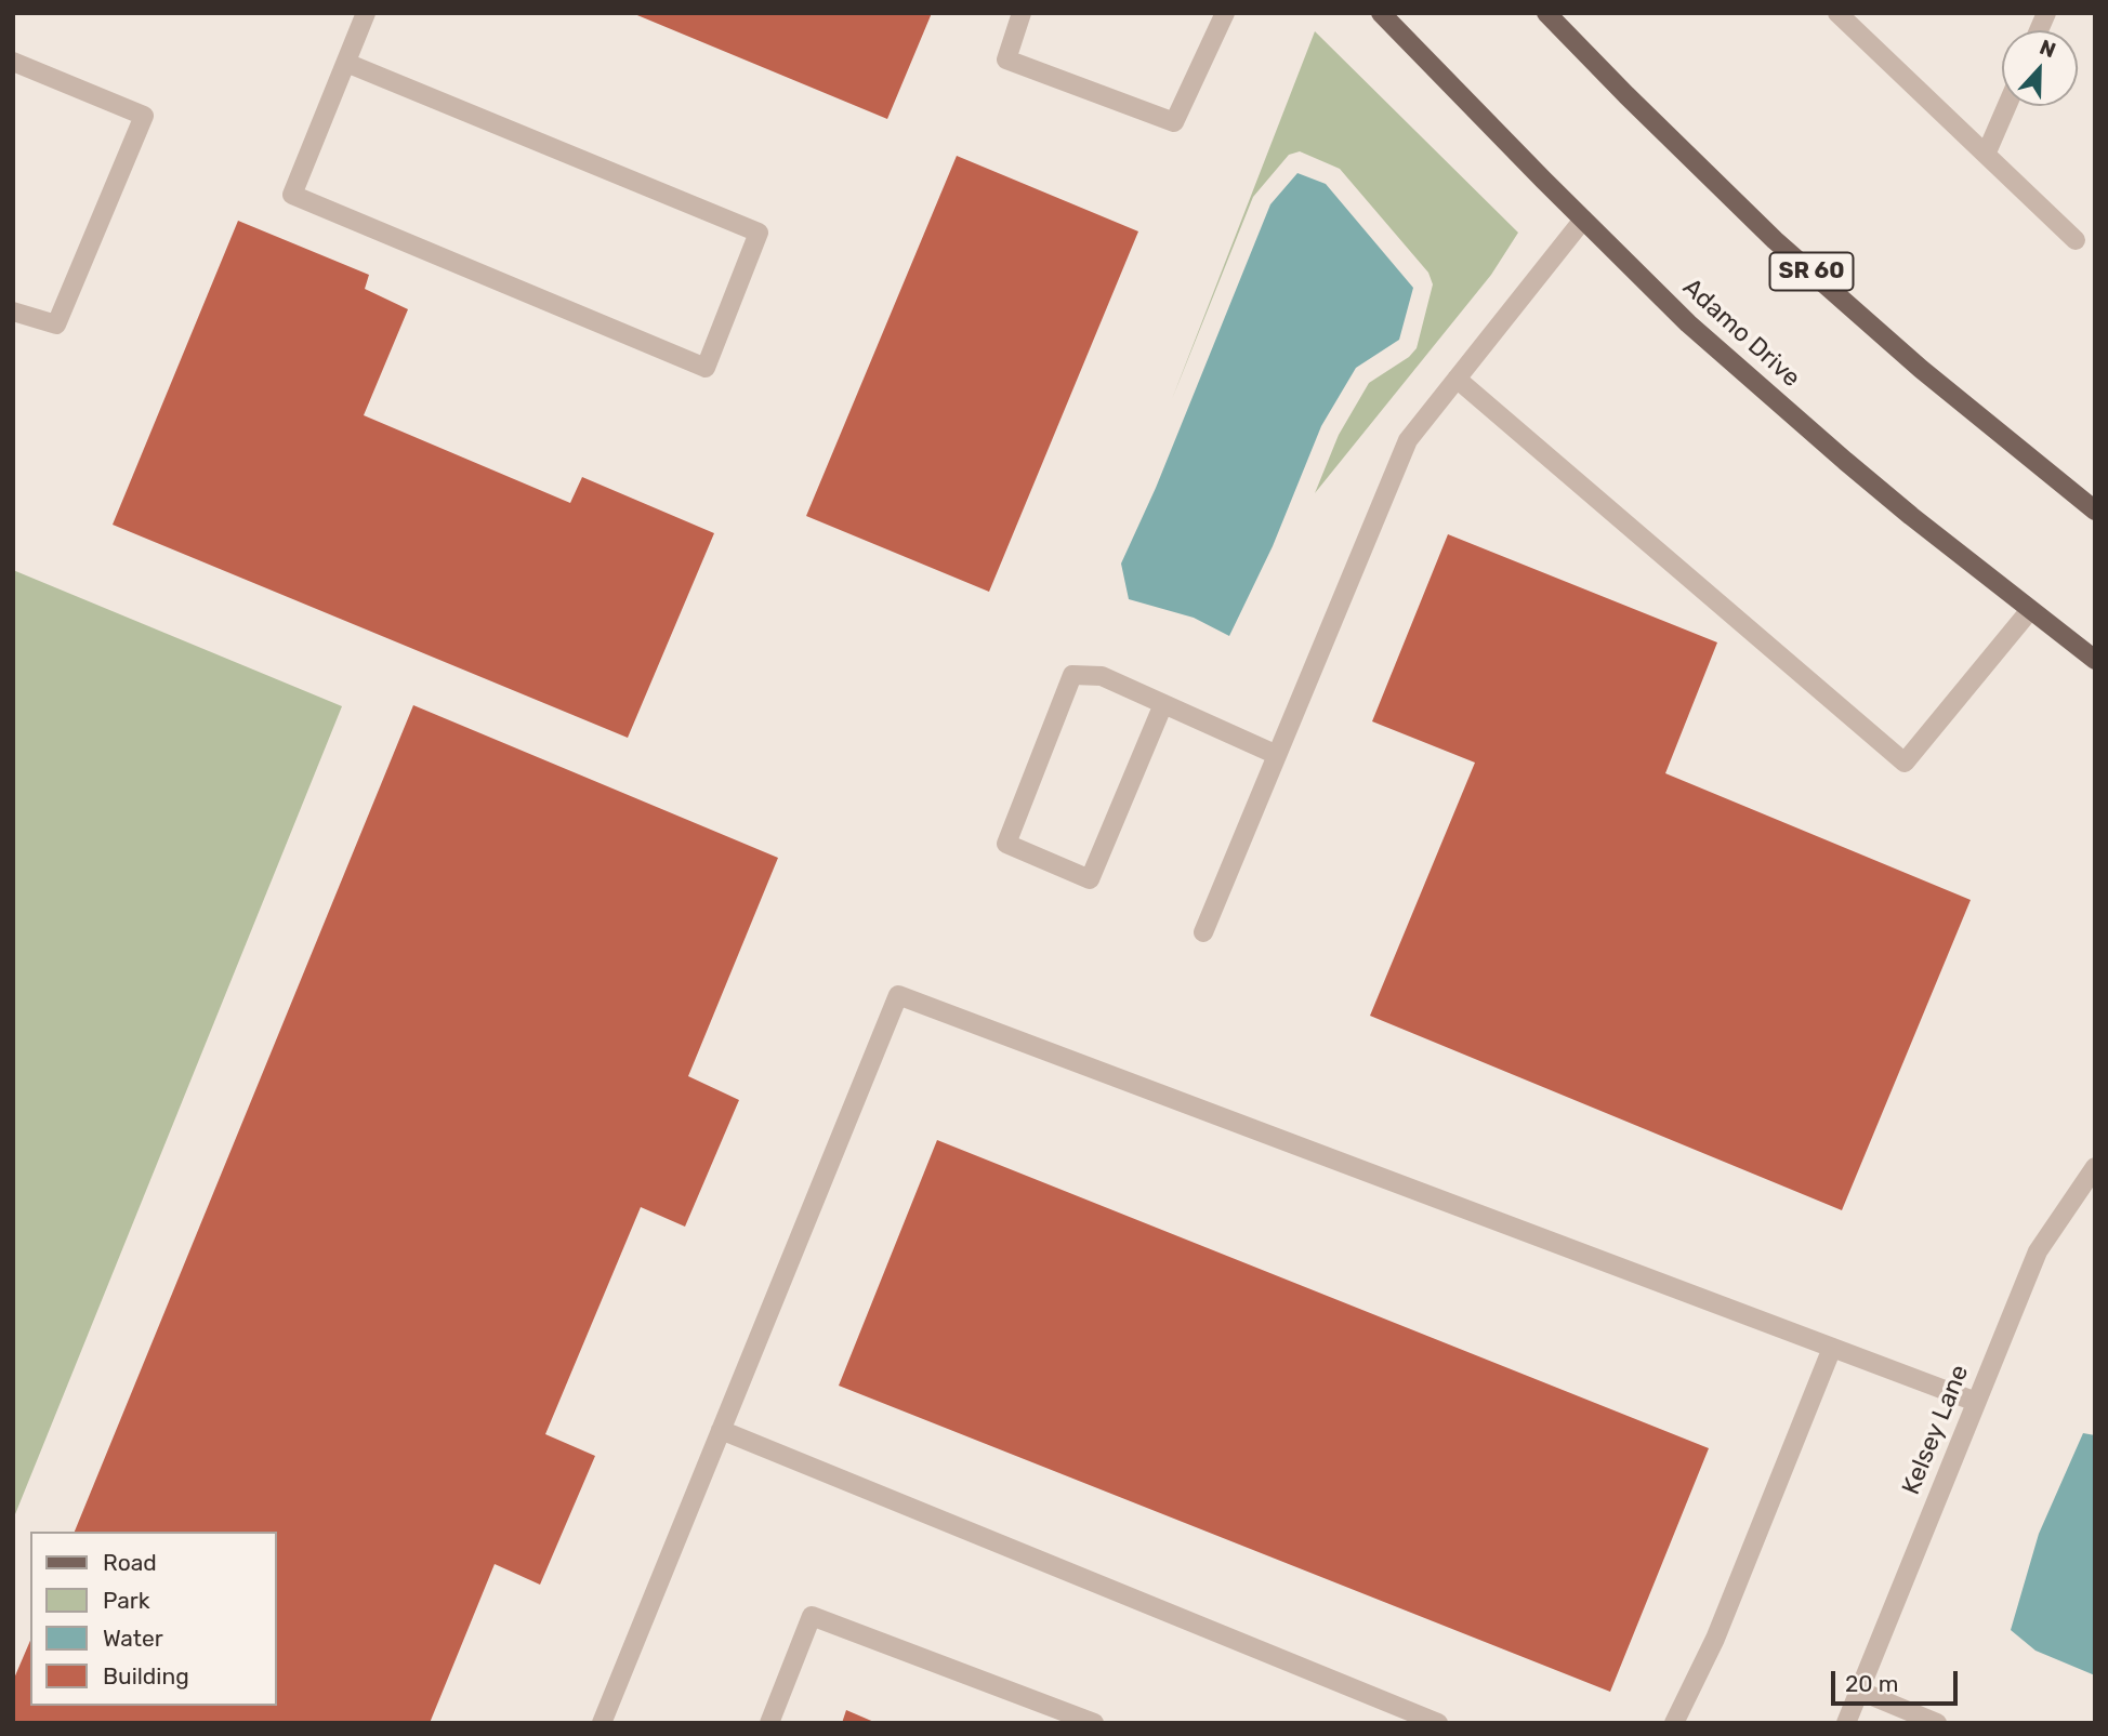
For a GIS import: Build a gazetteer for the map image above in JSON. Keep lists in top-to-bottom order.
{
  "streets": {
    "main road": ["SR 60", "Adamo Drive"],
    "street": ["Kelsey Lane"]
  },
  "legend": [
    "Road",
    "Park",
    "Water",
    "Building"
  ],
  "scale_bar": "20 m",
  "north": "top"
}
